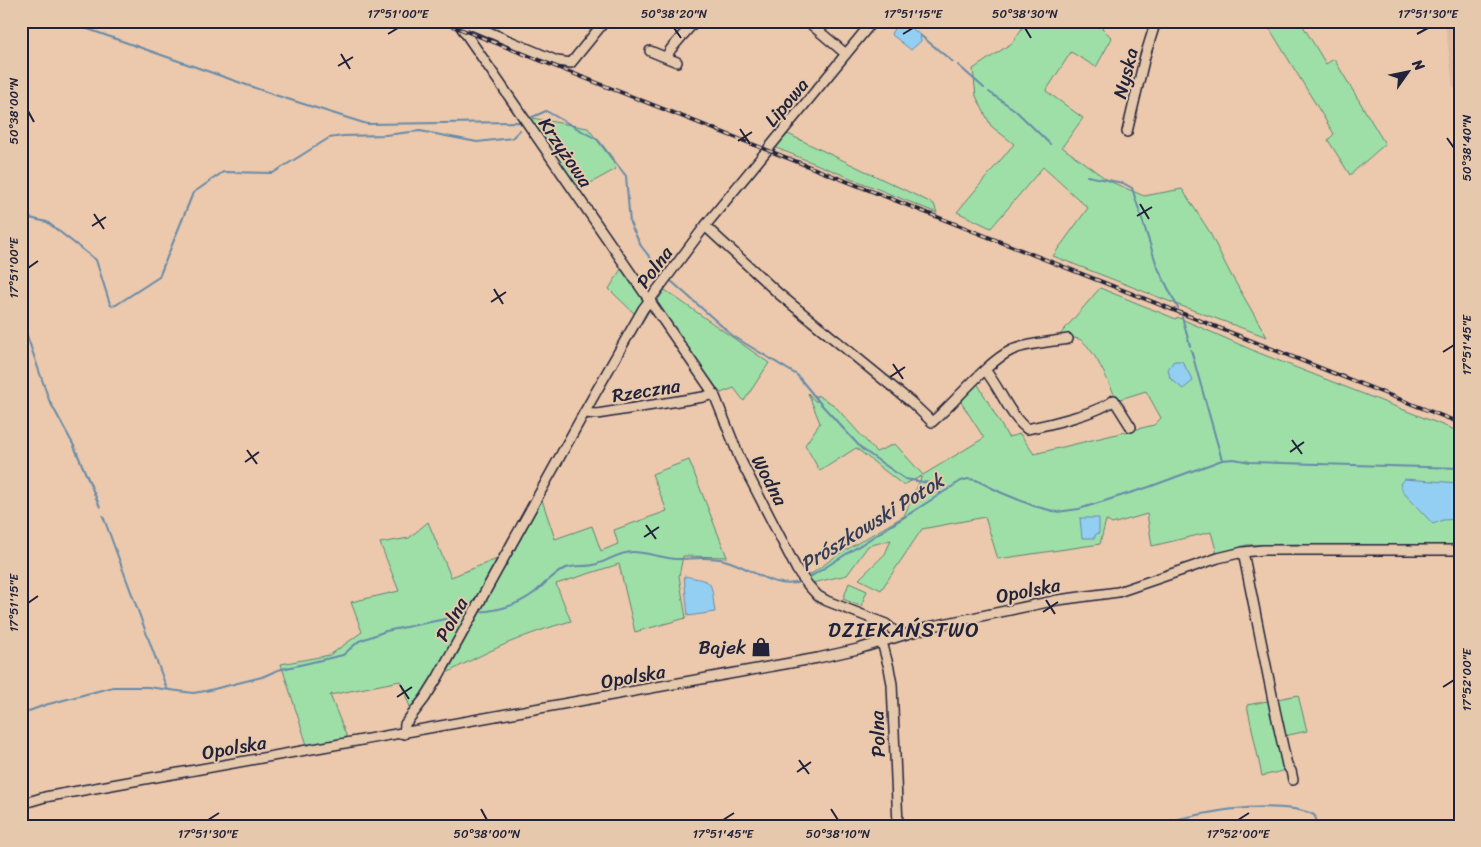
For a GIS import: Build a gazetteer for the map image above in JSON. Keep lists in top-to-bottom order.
{
  "streets": {
    "street": [
      "Nyska",
      "Lipowa",
      "Krzyżowa",
      "Polna",
      "Rzeczna",
      "Wodna",
      "Opolska"
    ]
  },
  "crossings": [
    ["Lipowa", "Polna"],
    ["Krzyżowa", "Polna"],
    ["Krzyżowa", "Wodna"],
    ["Polna", "Rzeczna"],
    ["Polna", "Wodna"],
    ["Polna", "Opolska"],
    ["Rzeczna", "Wodna"],
    ["Wodna", "Opolska"]
  ],
  "districts": ["DZIEKAŃSTWO"],
  "water": ["Prószkowski Potok"],
  "places": {
    "shop": ["Bajek"]
  },
  "north": "top right",
  "coordinates": [
    "17°51'00\"E",
    "50°38'20\"N",
    "17°51'15\"E",
    "50°38'30\"N",
    "17°51'30\"E",
    "50°38'00\"N",
    "50°38'40\"N",
    "17°51'45\"E",
    "17°52'00\"E",
    "50°38'10\"N"
  ]
}
